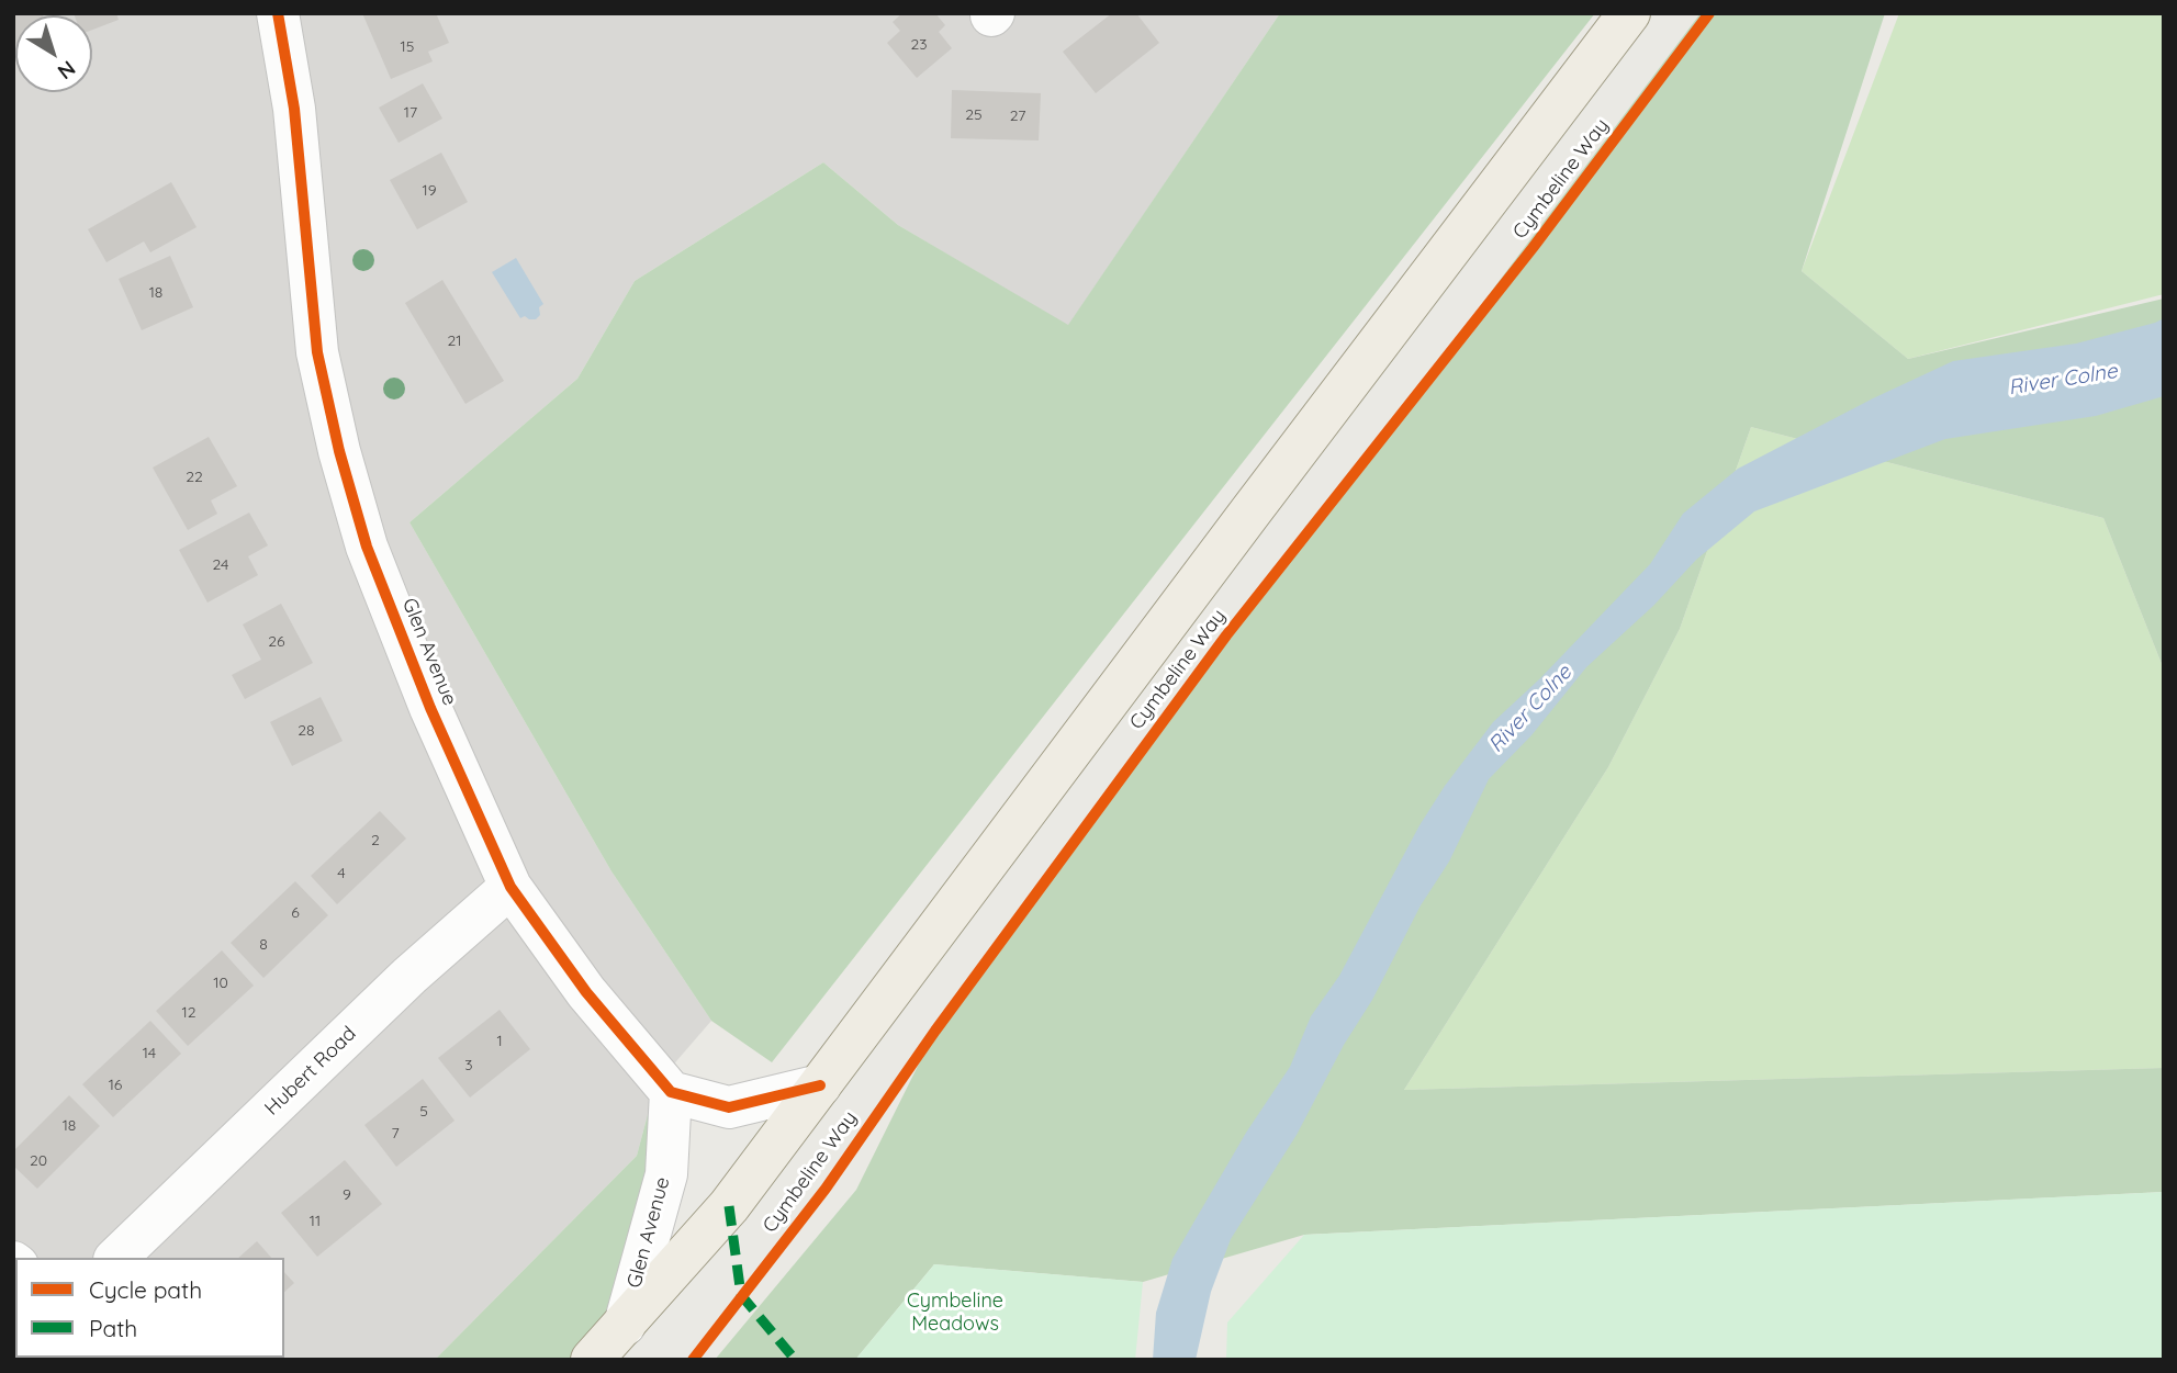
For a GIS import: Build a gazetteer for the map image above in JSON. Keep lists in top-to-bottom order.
{
  "streets": {
    "main road": ["Cymbeline Way"],
    "street": ["Glen Avenue", "Hubert Road"]
  },
  "crossings": [
    ["Cymbeline Way", "Glen Avenue"],
    ["Glen Avenue", "Hubert Road"]
  ],
  "water": ["River Colne"],
  "parks": ["Cymbeline Meadows"],
  "house_numbers": [
    "23",
    "15",
    "17",
    "25",
    "27",
    "19",
    "18",
    "21",
    "22",
    "24",
    "26",
    "28",
    "2",
    "4",
    "6",
    "8",
    "10",
    "12",
    "1",
    "14",
    "3",
    "16",
    "5",
    "18",
    "7",
    "20",
    "9",
    "11"
  ],
  "legend": ["Cycle path", "Path"],
  "north": "bottom right"
}
